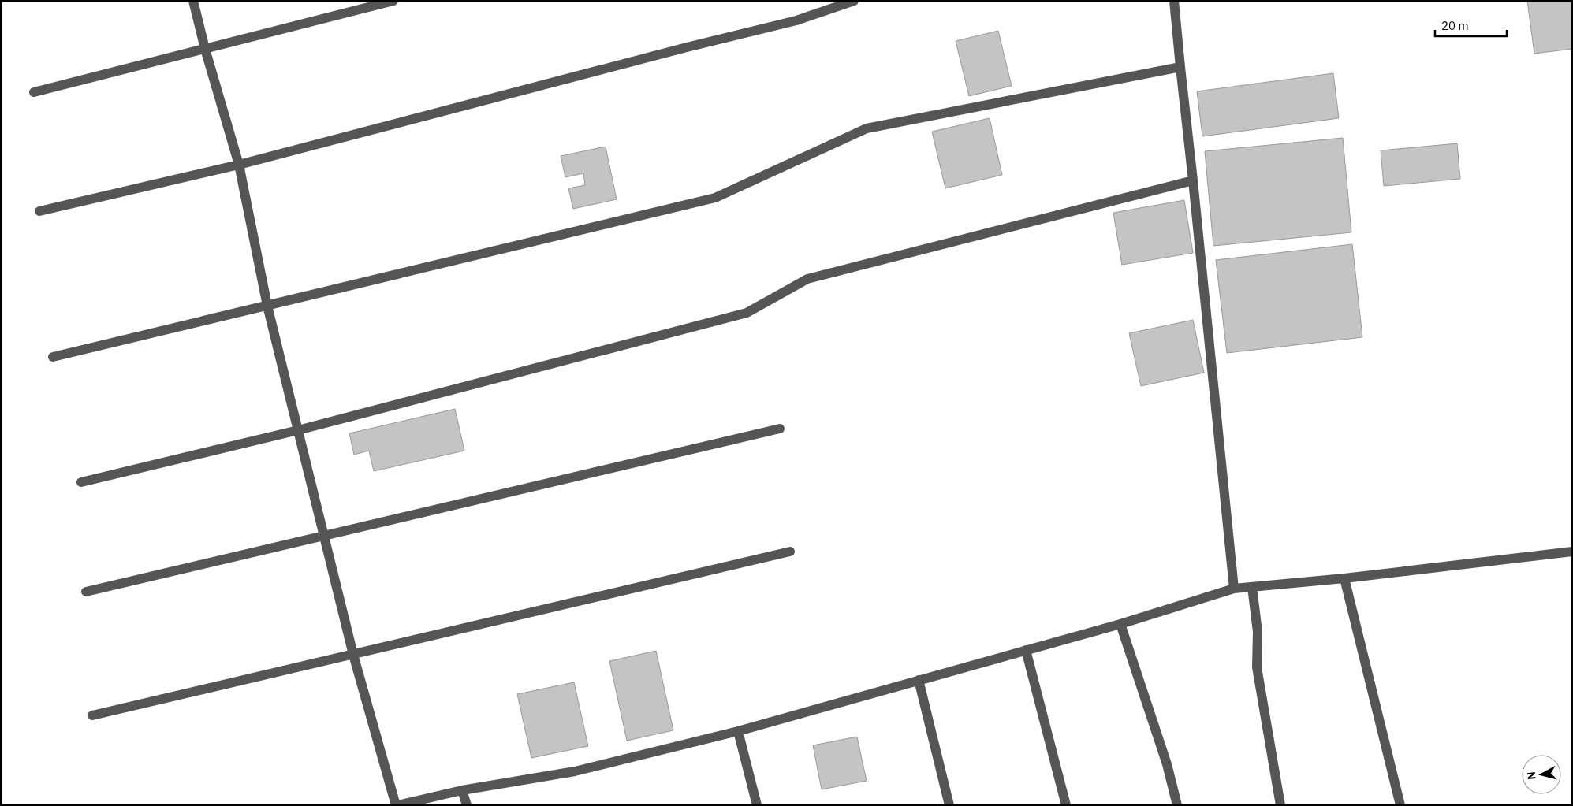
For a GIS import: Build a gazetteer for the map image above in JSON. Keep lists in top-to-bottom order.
{
  "scale_bar": "20 m",
  "north": "left"
}
